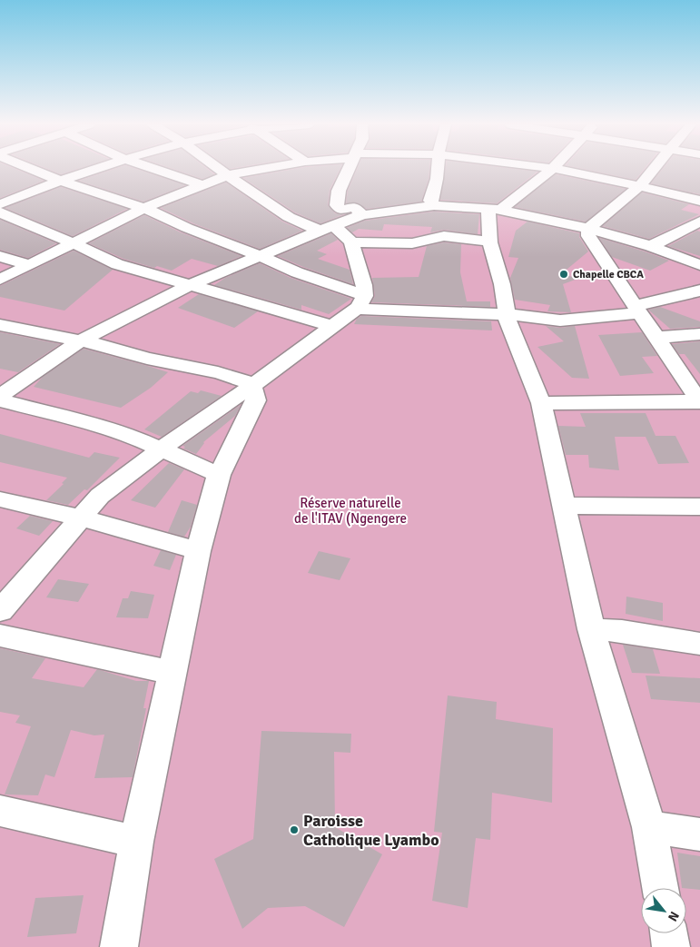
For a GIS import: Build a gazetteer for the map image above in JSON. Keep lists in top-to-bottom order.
{
  "parks": ["Réserve naturelle de l'ITAV (Ngengere"],
  "places": ["Chapelle CBCA", "Paroisse Catholique Lyambo"],
  "north": "bottom right"
}
